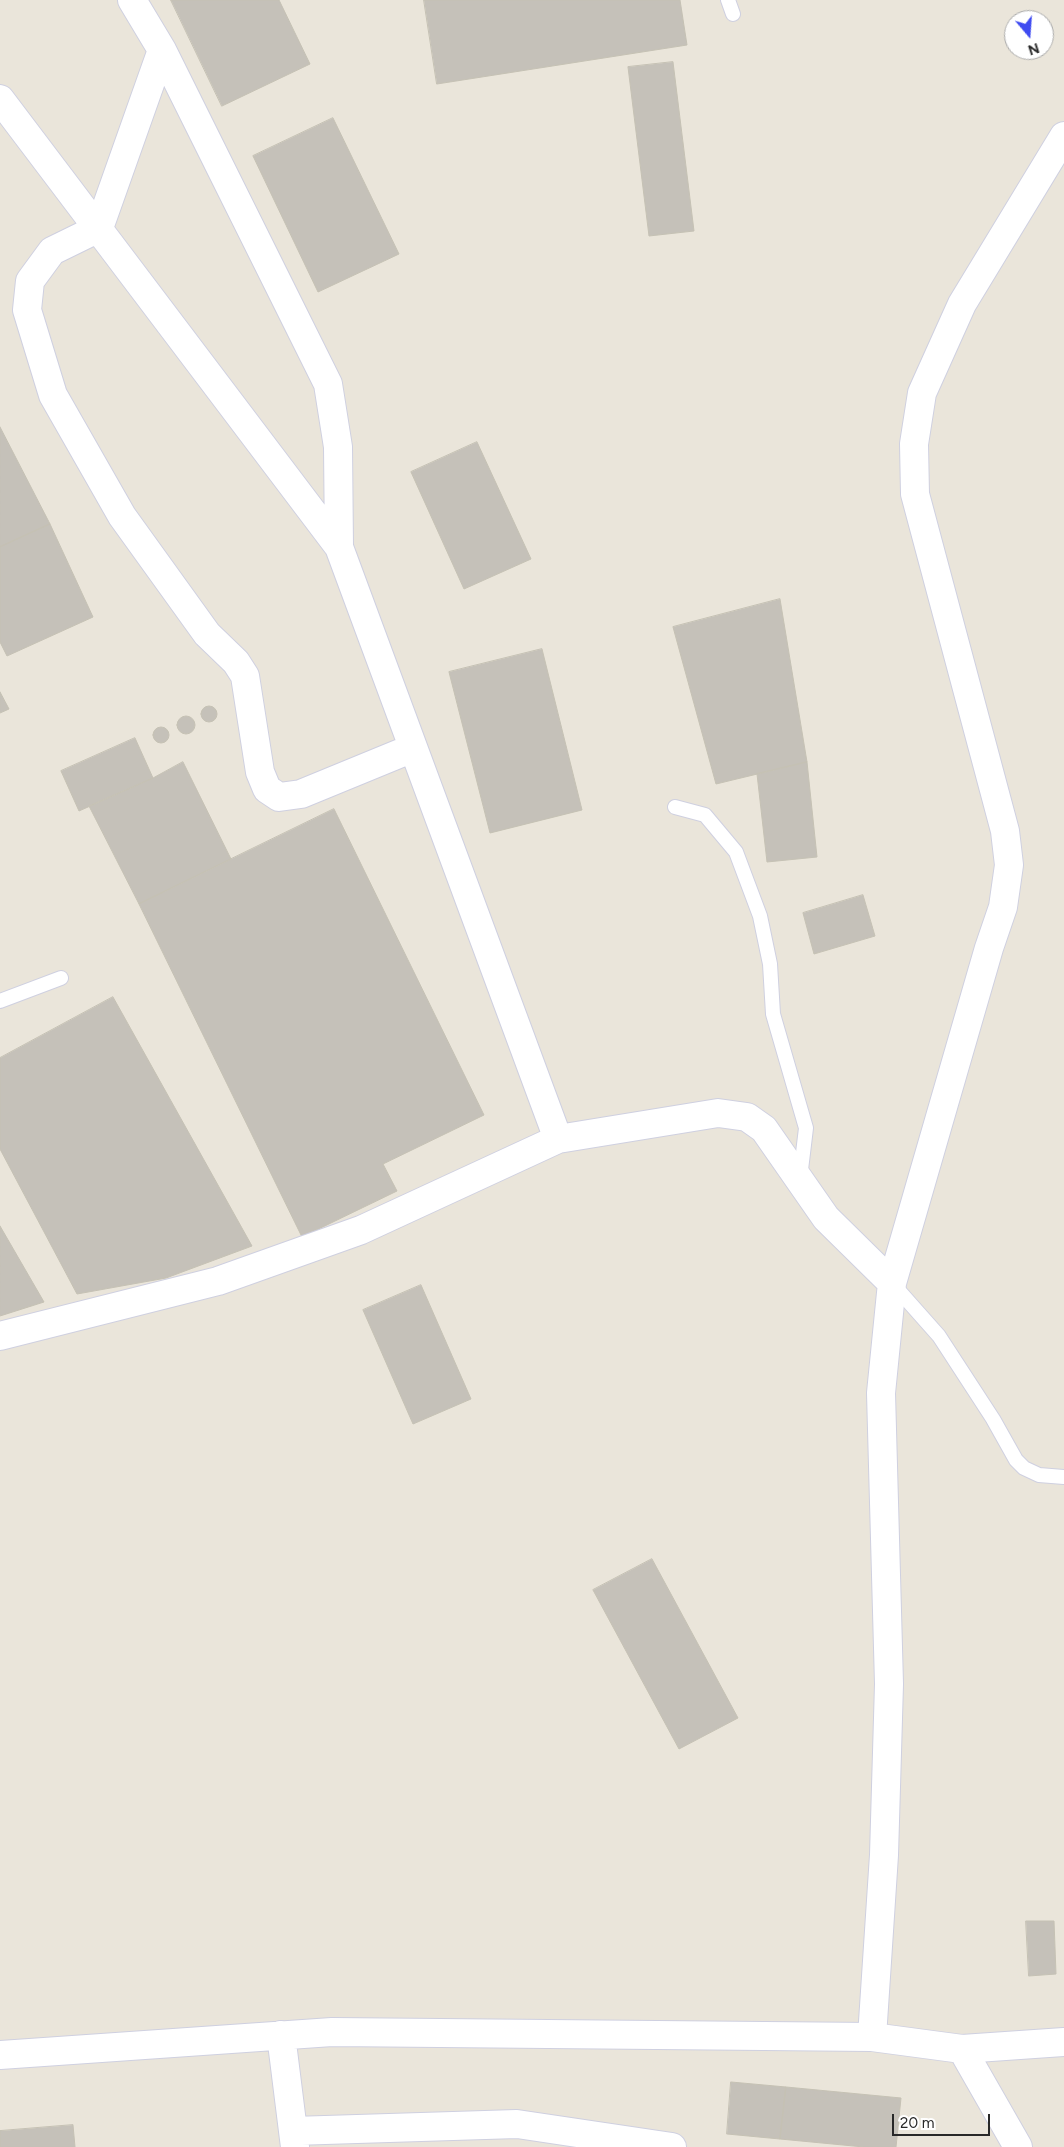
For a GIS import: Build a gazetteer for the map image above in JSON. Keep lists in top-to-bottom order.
{
  "scale_bar": "20 m",
  "north": "bottom"
}
